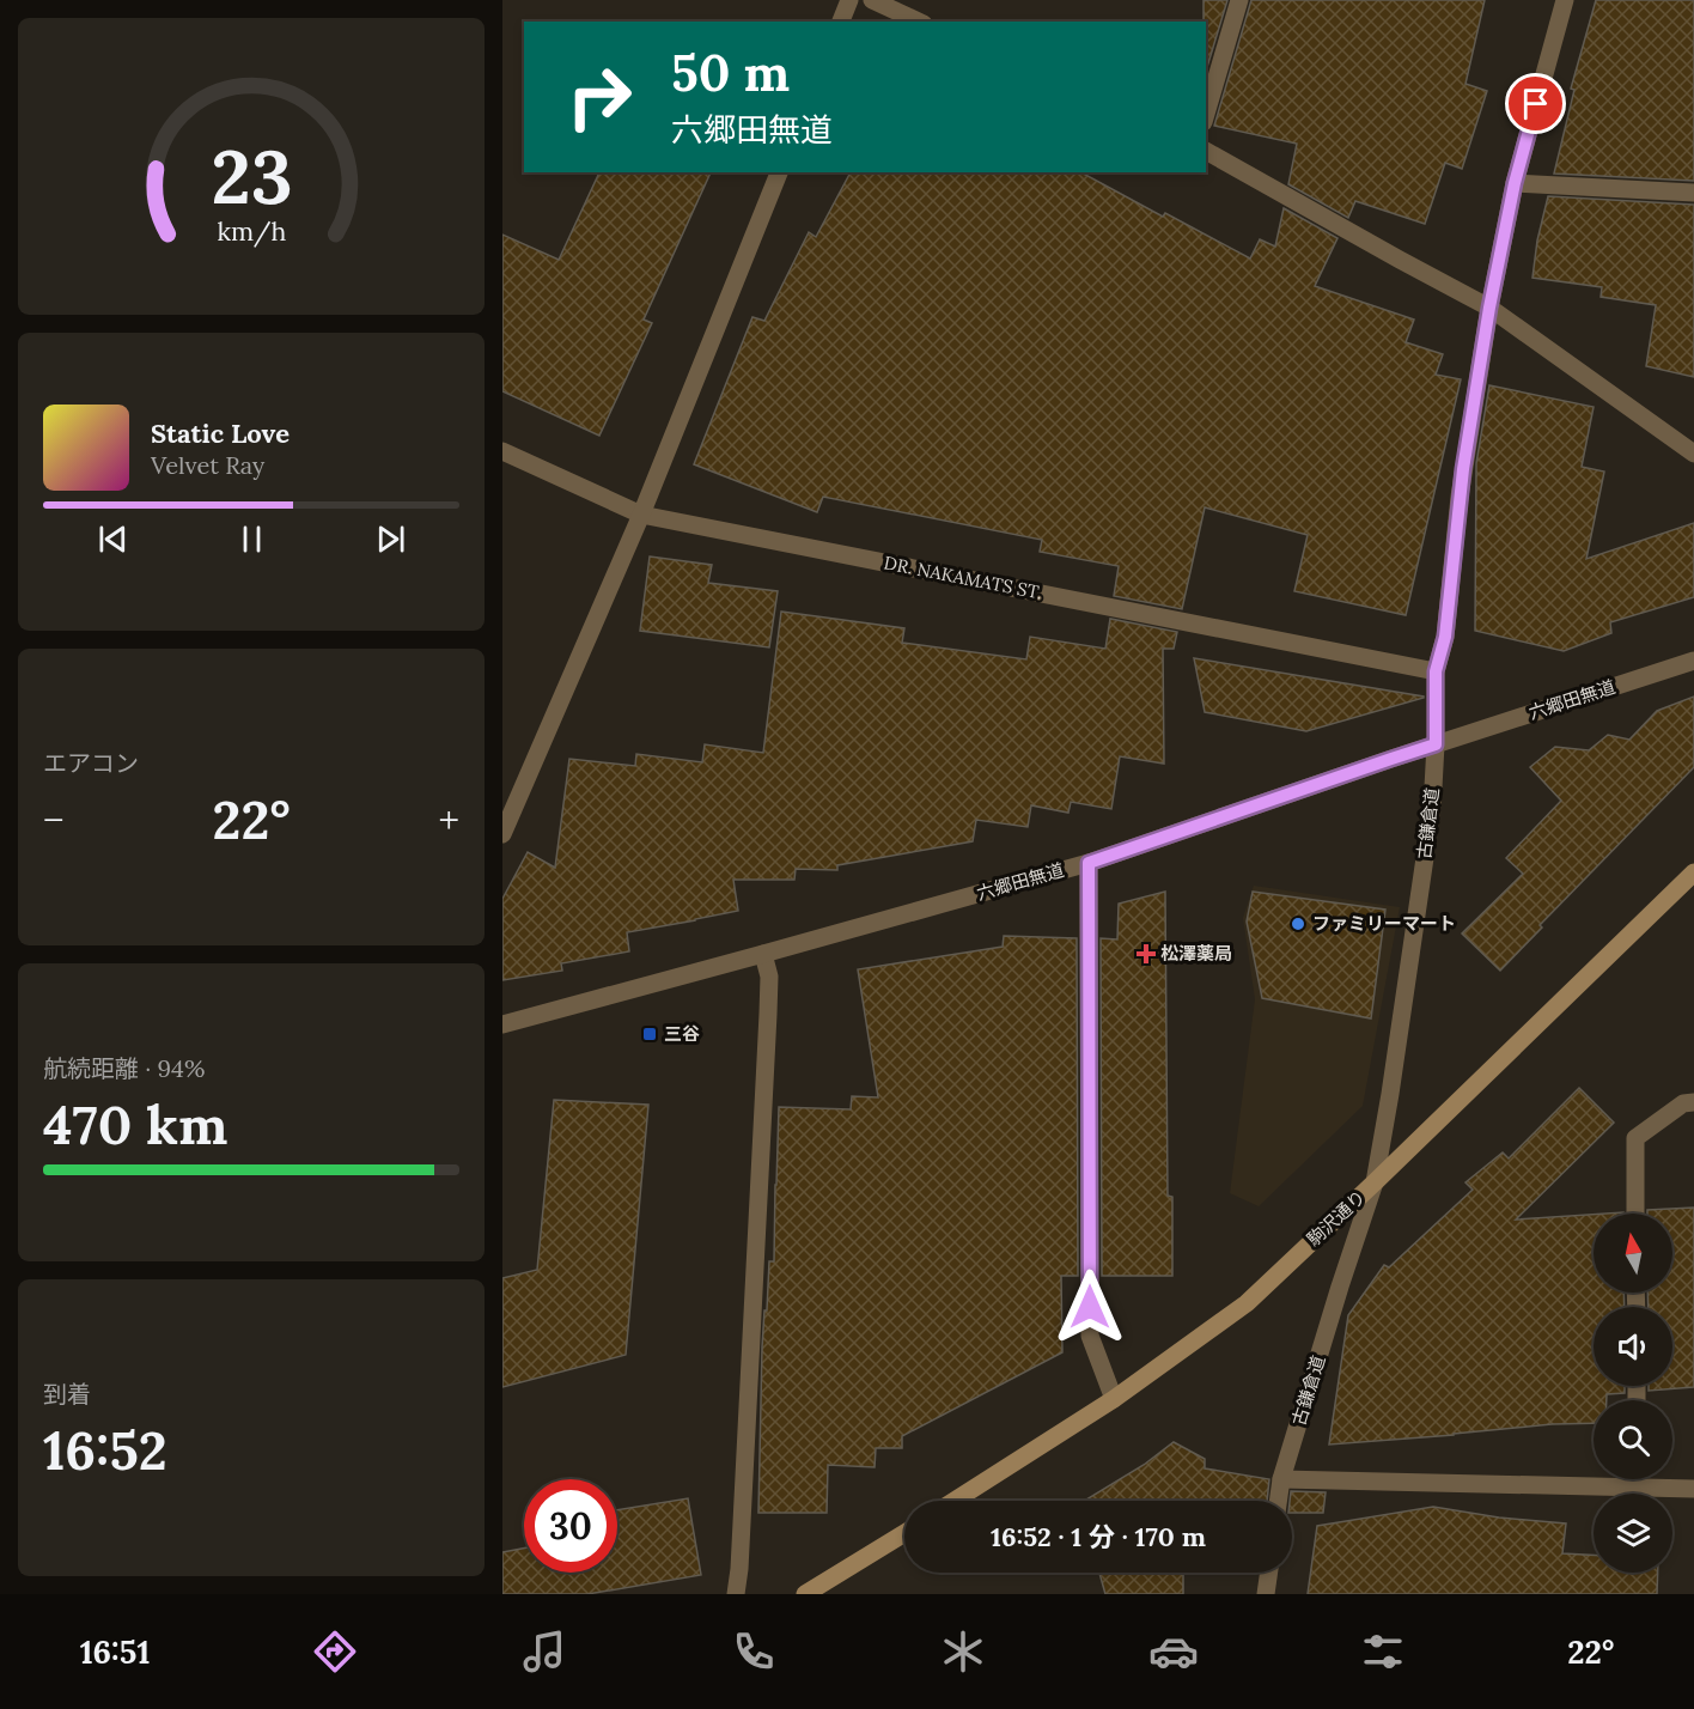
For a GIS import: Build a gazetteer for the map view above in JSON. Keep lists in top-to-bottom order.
{
  "streets": {
    "main road": ["駒沢通り"],
    "street": ["DR. NAKAMATS ST.", "六郷田無道", "古鎌倉道"]
  },
  "crossings": [
    ["DR. NAKAMATS ST.", "古鎌倉道"],
    ["六郷田無道", "古鎌倉道"],
    ["古鎌倉道", "駒沢通り"]
  ],
  "places": {
    "other": ["ファミリーマート"],
    "health": ["松澤薬局"],
    "transit": ["三谷"]
  },
  "north": "top",
  "page": {
    "turn": ["50 m", "六郷田無道"],
    "song": ["Static Love", "Velvet Ray"],
    "tile": [
      "エアコン",
      ["航続距離 · 94%", "470 km"],
      ["到着", "16:52"]
    ],
    "heat": ["−", "22°", "+"],
    "limit": "30",
    "trip": "16:52 · 1 分 · 170 m",
    "tabs": ["16:51", "22°"],
    "gauge": ["23", "km/h"]
  }
}
